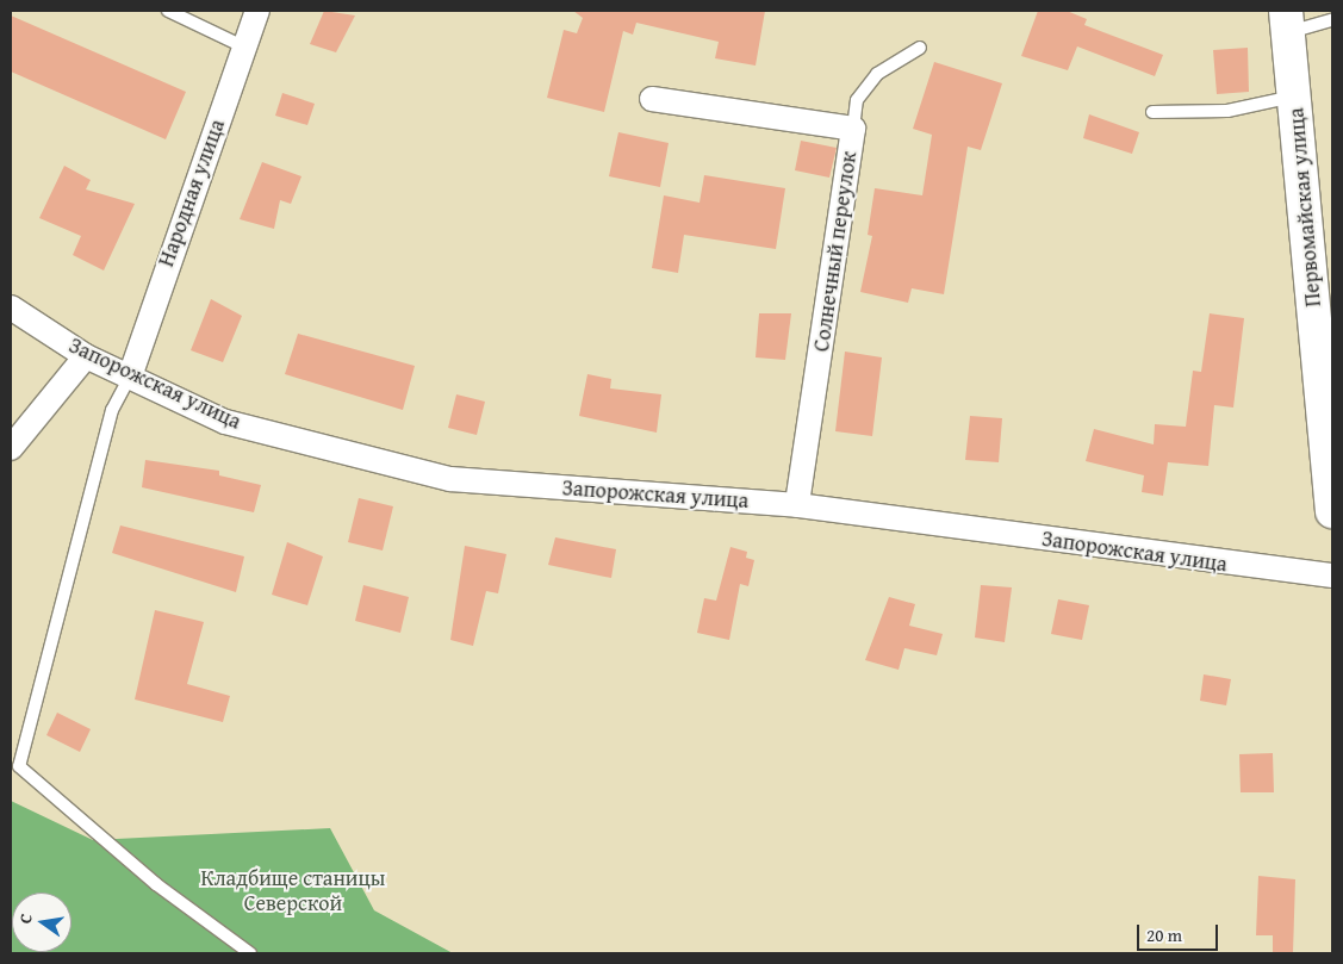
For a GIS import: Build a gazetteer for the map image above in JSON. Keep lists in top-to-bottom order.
{
  "streets": {
    "street": [
      "Народная улица",
      "Первомайская улица",
      "Солнечный переулок",
      "Запорожская улица"
    ]
  },
  "crossings": [
    ["Народная улица", "Запорожская улица"],
    ["Солнечный переулок", "Запорожская улица"]
  ],
  "parks": ["Кладбище станицы Северской"],
  "scale_bar": "20 m",
  "north": "left"
}
